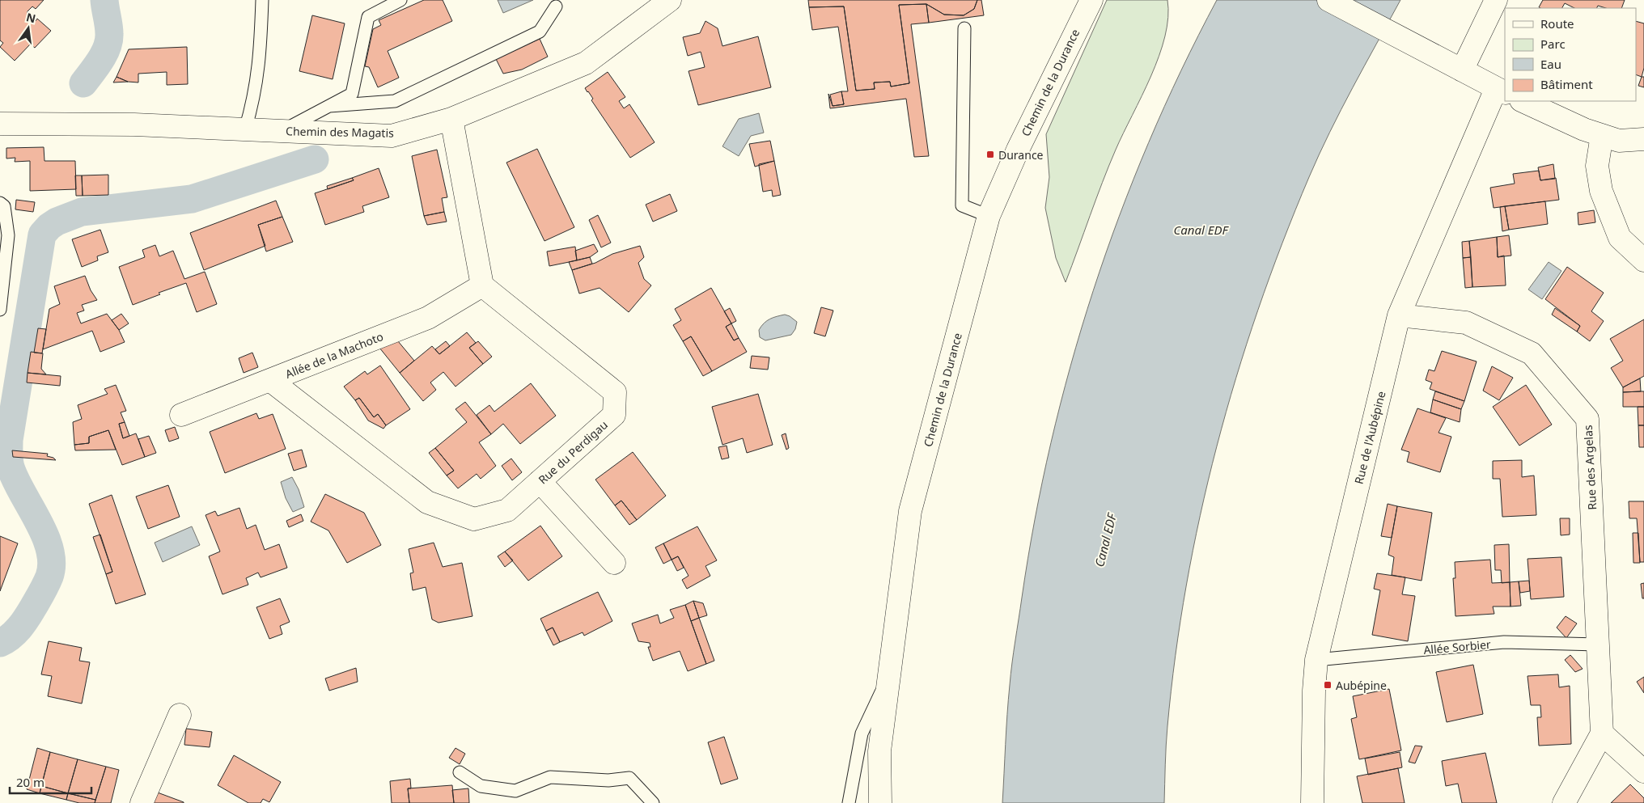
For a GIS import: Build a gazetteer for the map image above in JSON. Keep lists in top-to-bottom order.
{
  "streets": {
    "street": [
      "Chemin de la Durance",
      "Chemin des Magatis",
      "Allée de la Machoto",
      "Rue de l'Aubépine",
      "Rue du Perdigau",
      "Rue des Argelas"
    ],
    "lane": ["Allée Sorbier"]
  },
  "crossings": [
    ["Allée de la Machoto", "Rue du Perdigau"],
    ["Rue de l'Aubépine", "Rue des Argelas"],
    ["Rue de l'Aubépine", "Allée Sorbier"],
    ["Rue des Argelas", "Allée Sorbier"]
  ],
  "water": ["Canal EDF"],
  "places": {
    "transit": ["Durance", "Aubépine"]
  },
  "legend": [
    "Route",
    "Parc",
    "Eau",
    "Bâtiment"
  ],
  "scale_bar": "20 m",
  "north": "top"
}
